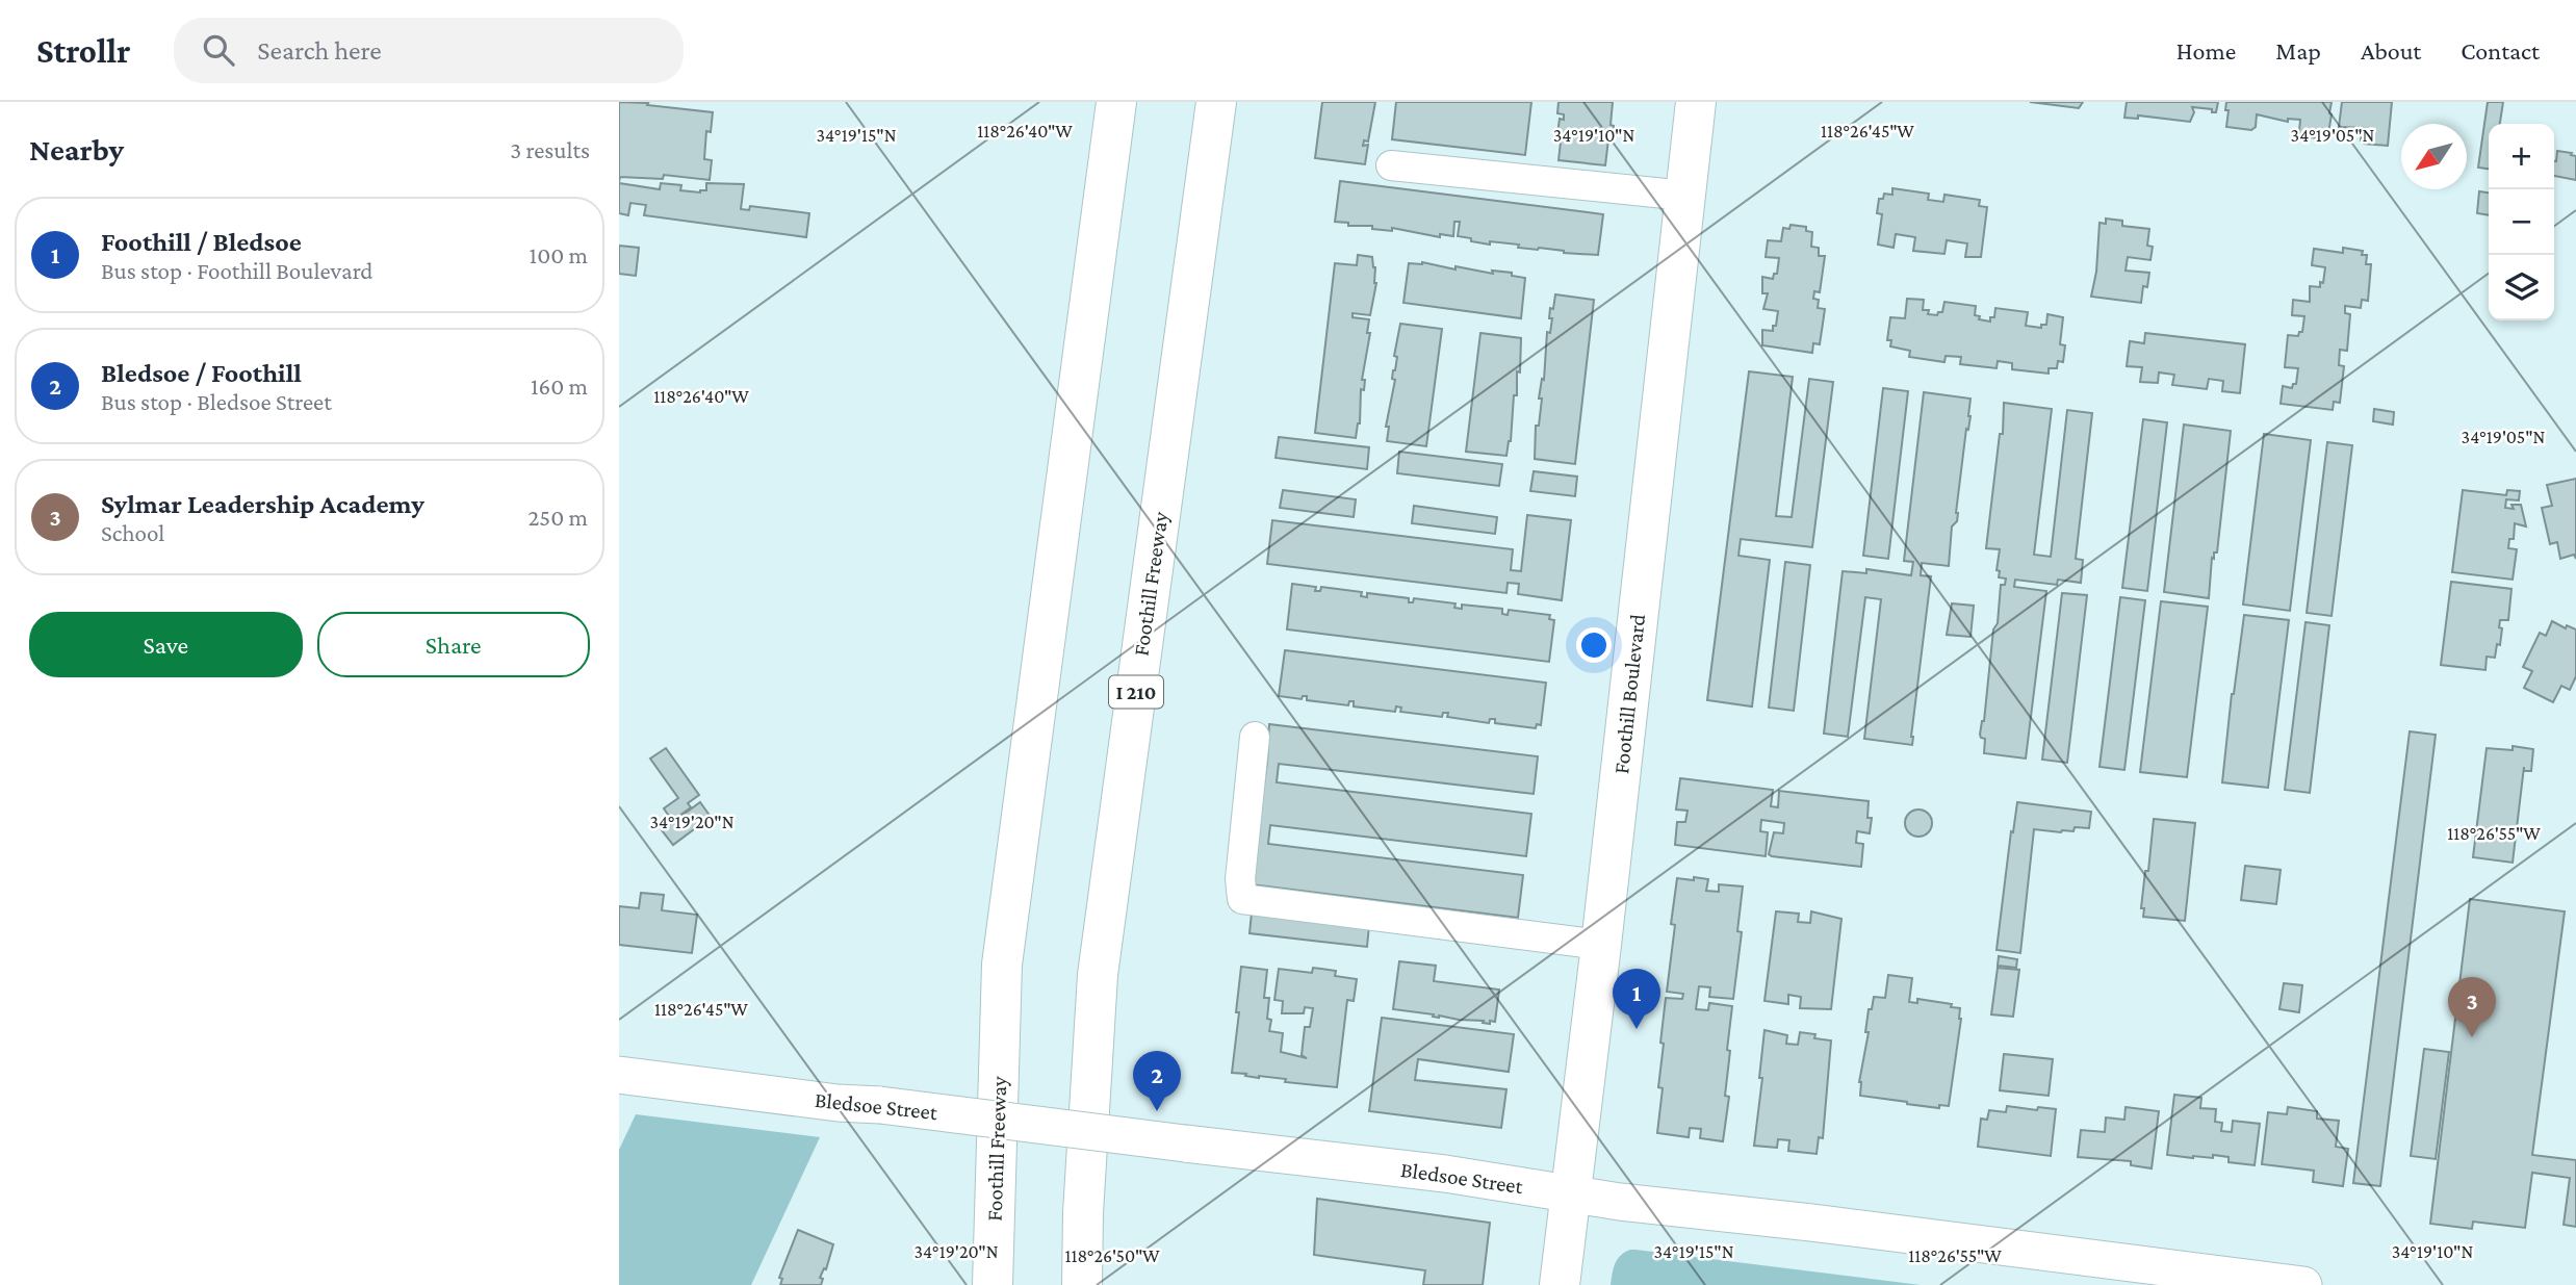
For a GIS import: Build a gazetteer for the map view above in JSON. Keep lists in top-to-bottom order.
{
  "streets": {
    "main road": ["Foothill Freeway", "I 210", "Foothill Boulevard"],
    "street": ["Bledsoe Street"]
  },
  "crossings": [
    ["Foothill Boulevard", "Bledsoe Street"]
  ],
  "north": "bottom left",
  "page": {
    "header": "Strollr",
    "search": "Search here",
    "nav": [
      "Home",
      "Map",
      "About",
      "Contact"
    ],
    "heading": ["Nearby", "3 results"],
    "map_buttons": ["+", "−"],
    "list": [
      {
        "mark": "1",
        "name": "Foothill / Bledsoe",
        "note": "Bus stop · Foothill Boulevard",
        "value": "100 m"
      },
      {
        "mark": "2",
        "name": "Bledsoe / Foothill",
        "note": "Bus stop · Bledsoe Street",
        "value": "160 m"
      },
      {
        "mark": "3",
        "name": "Sylmar Leadership Academy",
        "note": "School",
        "value": "250 m"
      }
    ],
    "buttons": ["Save", "Share"],
    "pins": ["1", "3", "2"]
  },
  "coordinates": [
    "118°26'40\"W",
    "118°26'45\"W",
    "34°19'15\"N",
    "34°19'10\"N",
    "34°19'05\"N",
    "34°19'20\"N",
    "118°26'55\"W",
    "118°26'50\"W"
  ]
}
